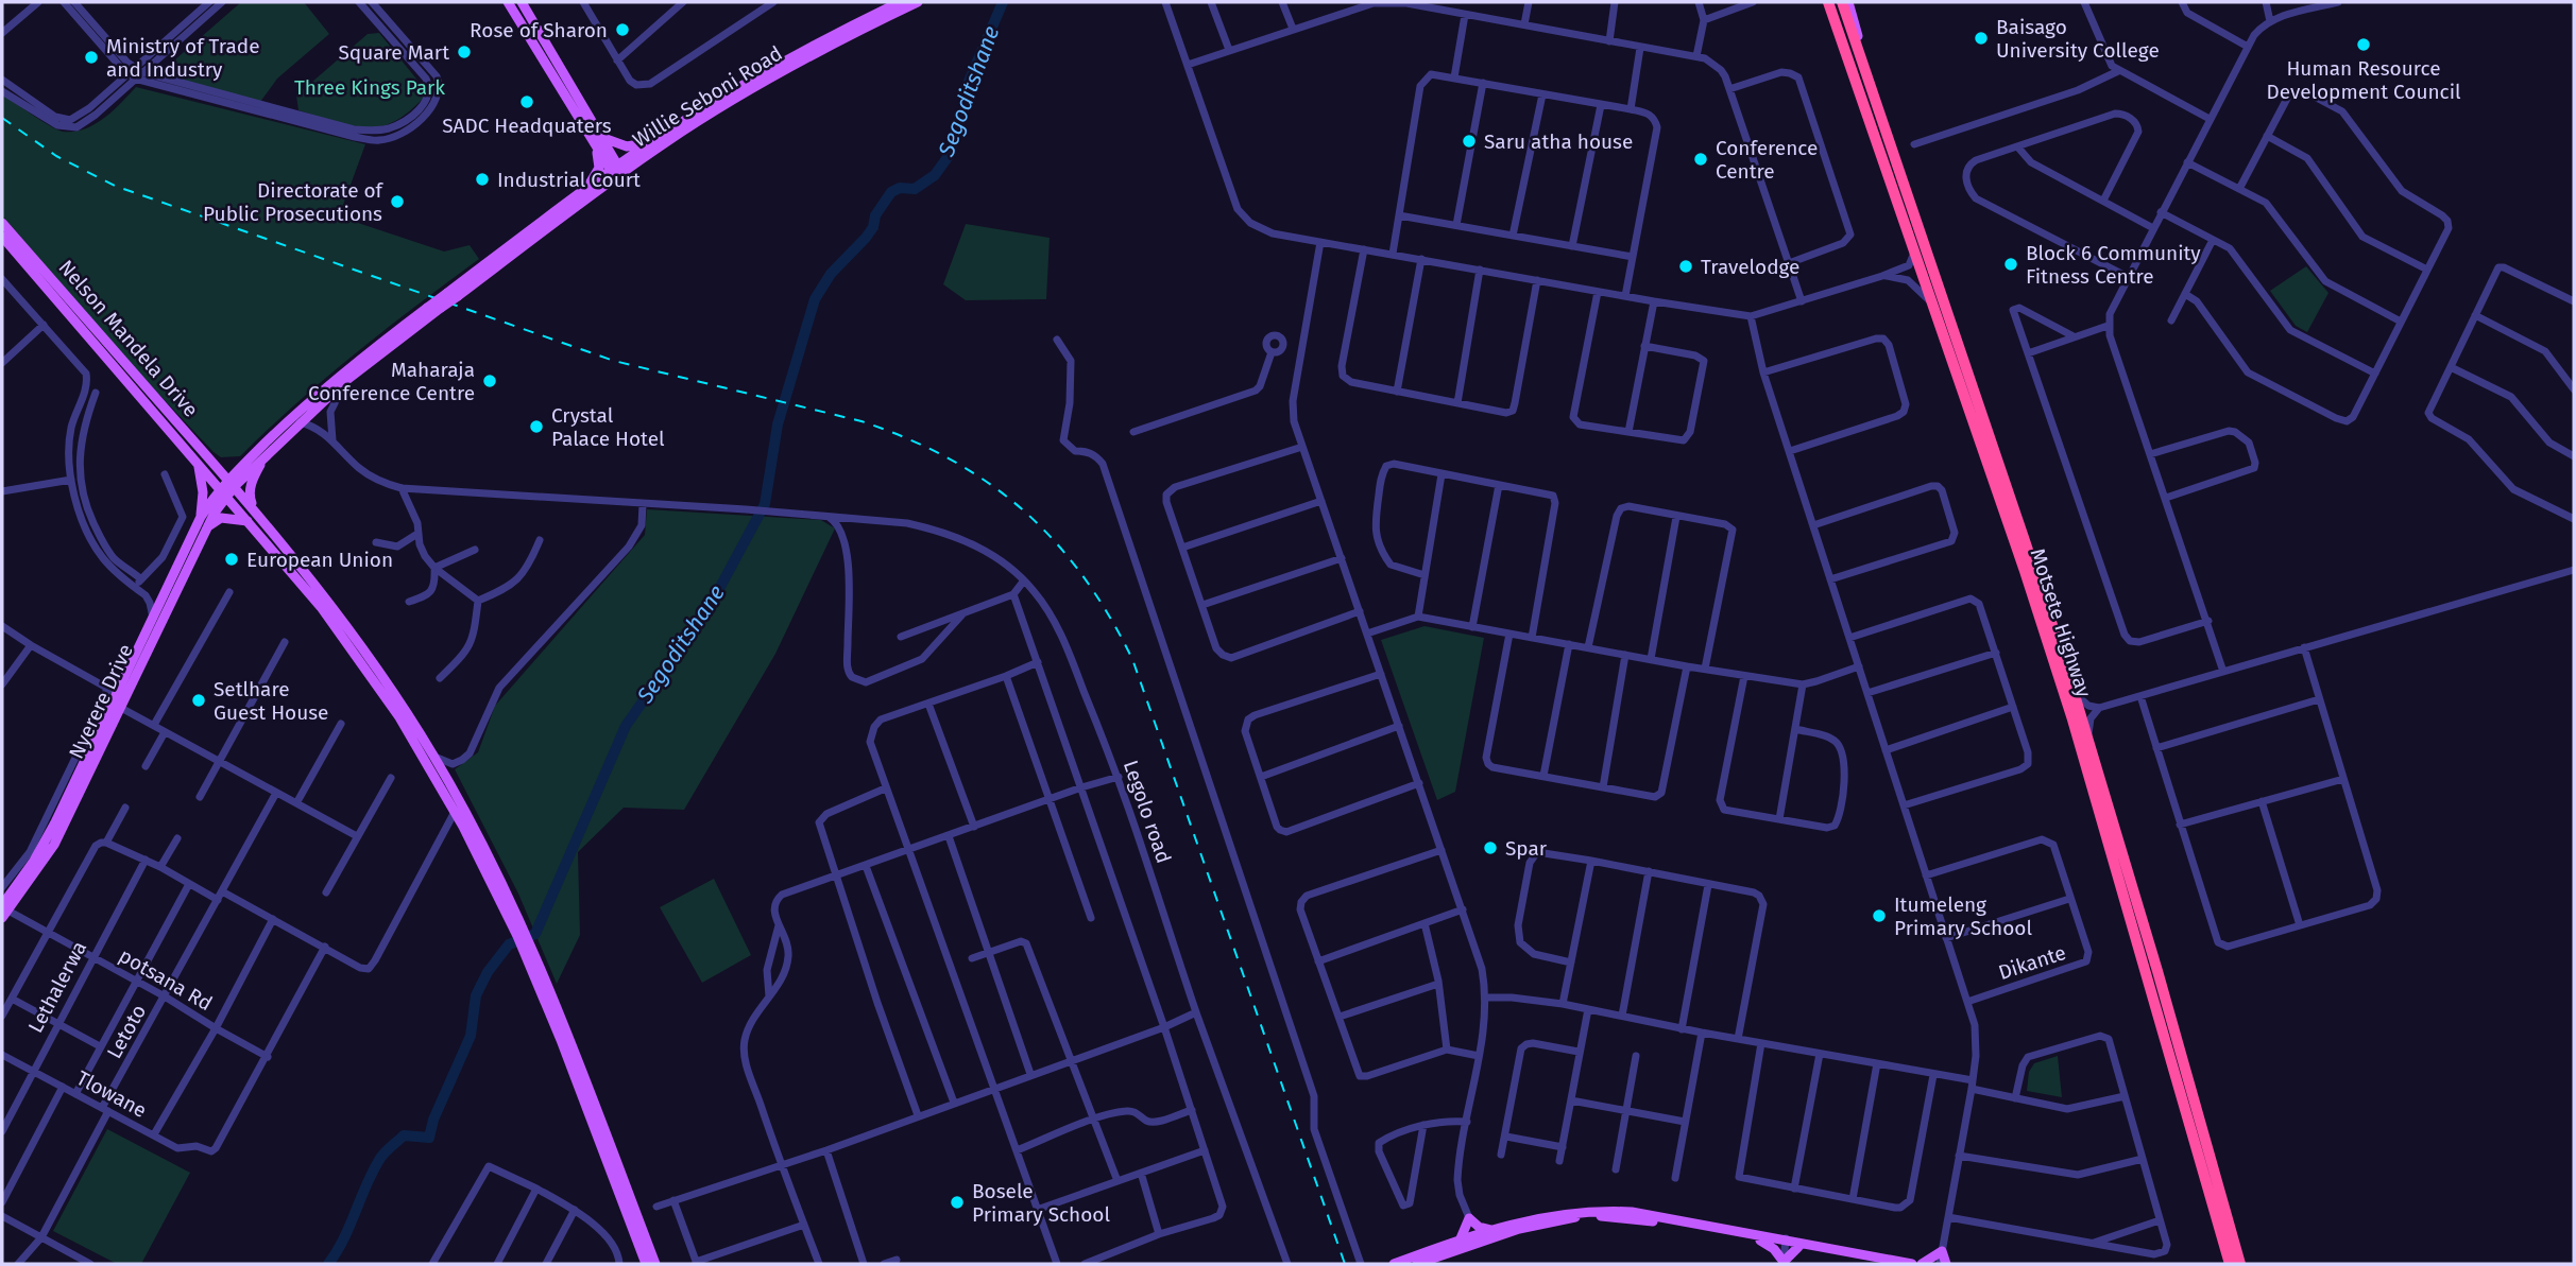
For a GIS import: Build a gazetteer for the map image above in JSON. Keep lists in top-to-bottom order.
{
  "streets": {
    "highway": ["Motsete Highway"],
    "main road": ["Willie Seboni Road", "Nelson Mandela Drive", "Nyerere Drive"],
    "street": [
      "Legolo road",
      "Dikante",
      "potsana Rd",
      "Lethalerwa",
      "Letoto",
      "Tlowane"
    ]
  },
  "crossings": [
    ["Nelson Mandela Drive", "Nyerere Drive"],
    ["Nyerere Drive", "potsana Rd"],
    ["potsana Rd", "Lethalerwa"],
    ["potsana Rd", "Letoto"],
    ["potsana Rd", "Tlowane"],
    ["Lethalerwa", "Tlowane"],
    ["Letoto", "Tlowane"]
  ],
  "water": ["Segoditshane"],
  "parks": ["Three Kings Park"],
  "places": [
    "Rose of Sharon",
    "Baisago University College",
    "Human Resource Development Council",
    "Square Mart",
    "Ministry of Trade and Industry",
    "SADC Headquaters",
    "Saru atha house",
    "Conference Centre",
    "Industrial Court",
    "Directorate of Public Prosecutions",
    "Block 6 Community Fitness Centre",
    "Travelodge",
    "Maharaja Conference Centre",
    "Crystal Palace Hotel",
    "European Union",
    "Setlhare Guest House",
    "Spar",
    "Itumeleng Primary School",
    "Bosele Primary School"
  ]
}
